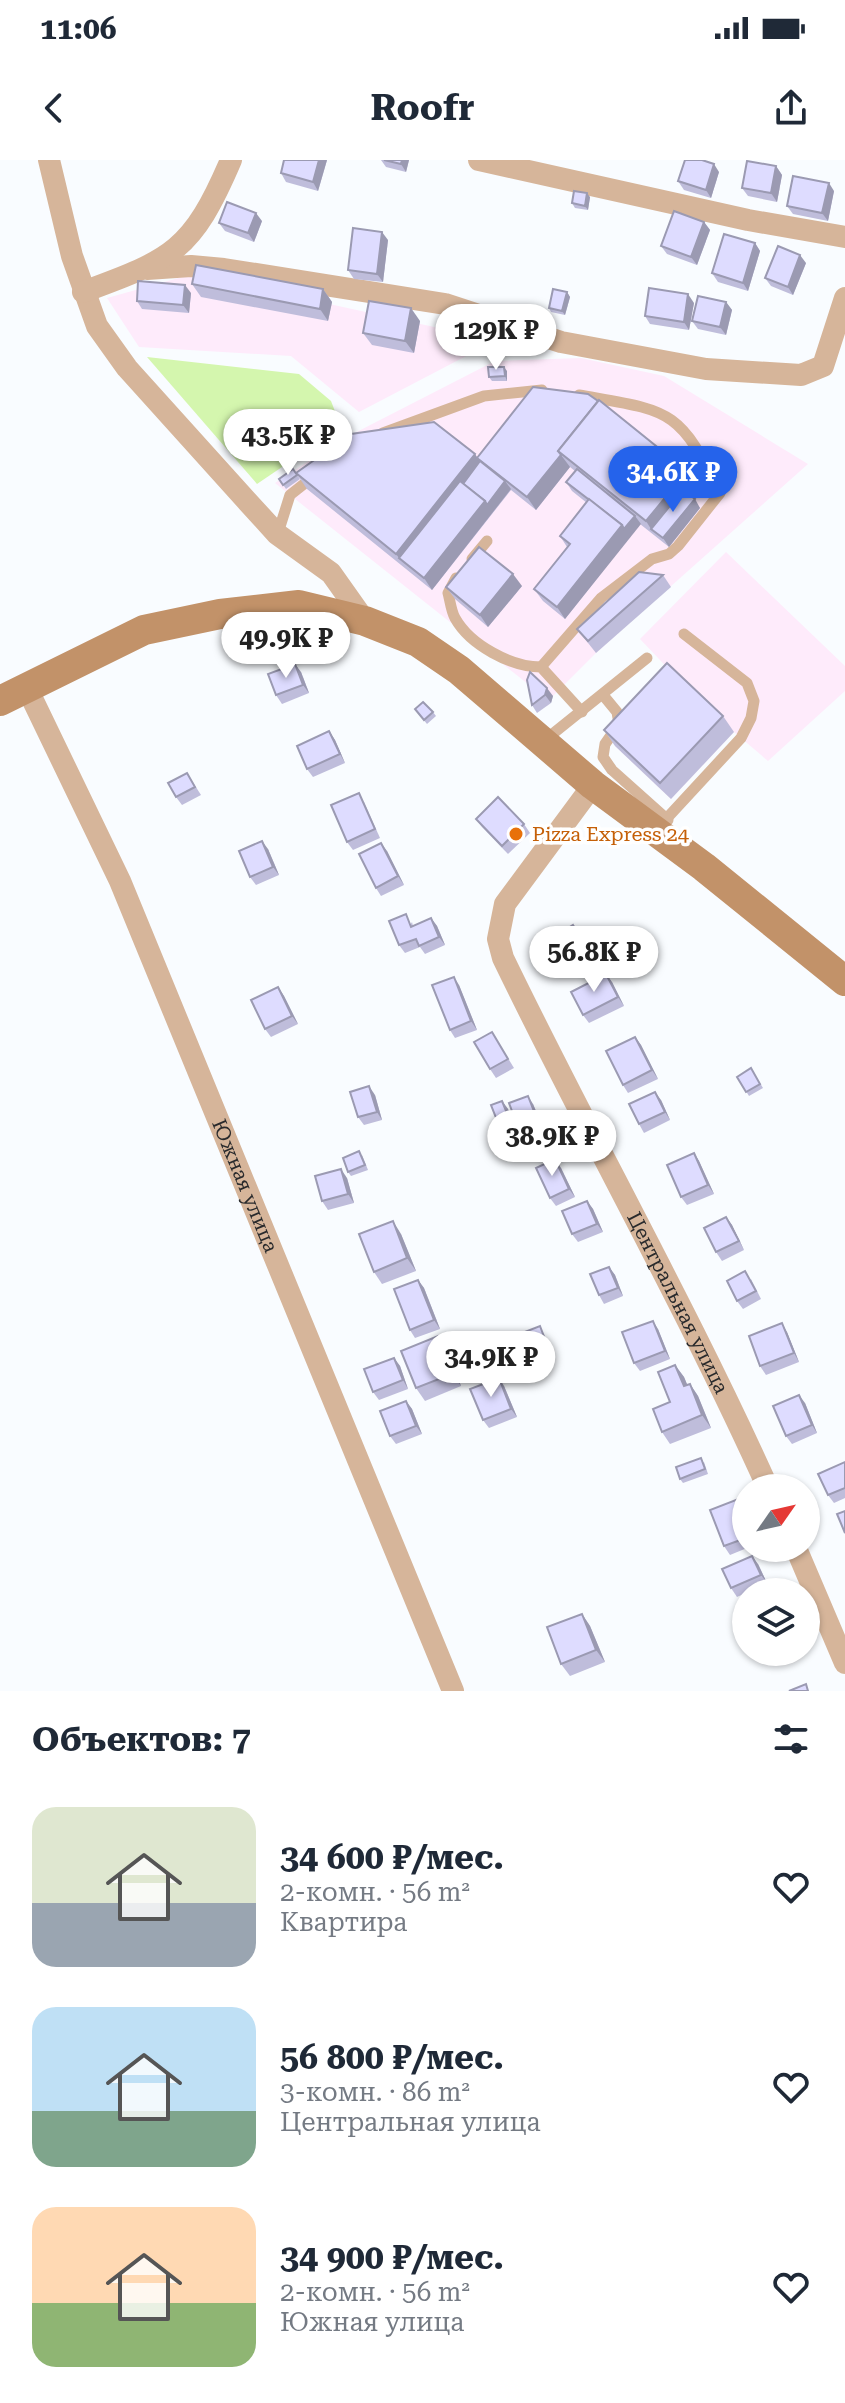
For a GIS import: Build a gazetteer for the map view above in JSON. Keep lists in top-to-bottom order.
{
  "streets": {
    "street": ["Южная улица", "Центральная улица"]
  },
  "places": ["Pizza Express 24"],
  "north": "top right",
  "page": {
    "status": "11:06",
    "header": "Roofr",
    "price": [
      "129K ₽",
      "43.5K ₽",
      "34.6K ₽",
      "49.9K ₽",
      "56.8K ₽",
      "38.9K ₽",
      "34.9K ₽"
    ],
    "heading": "Объектов: 7",
    "list": [
      {
        "name": "34 600 ₽/мес.",
        "note": "2-комн. · 56 m² · Квартира"
      },
      {
        "name": "56 800 ₽/мес.",
        "note": "3-комн. · 86 m² · Центральная улица"
      },
      {
        "name": "34 900 ₽/мес.",
        "note": "2-комн. · 56 m² · Южная улица"
      }
    ]
  }
}
